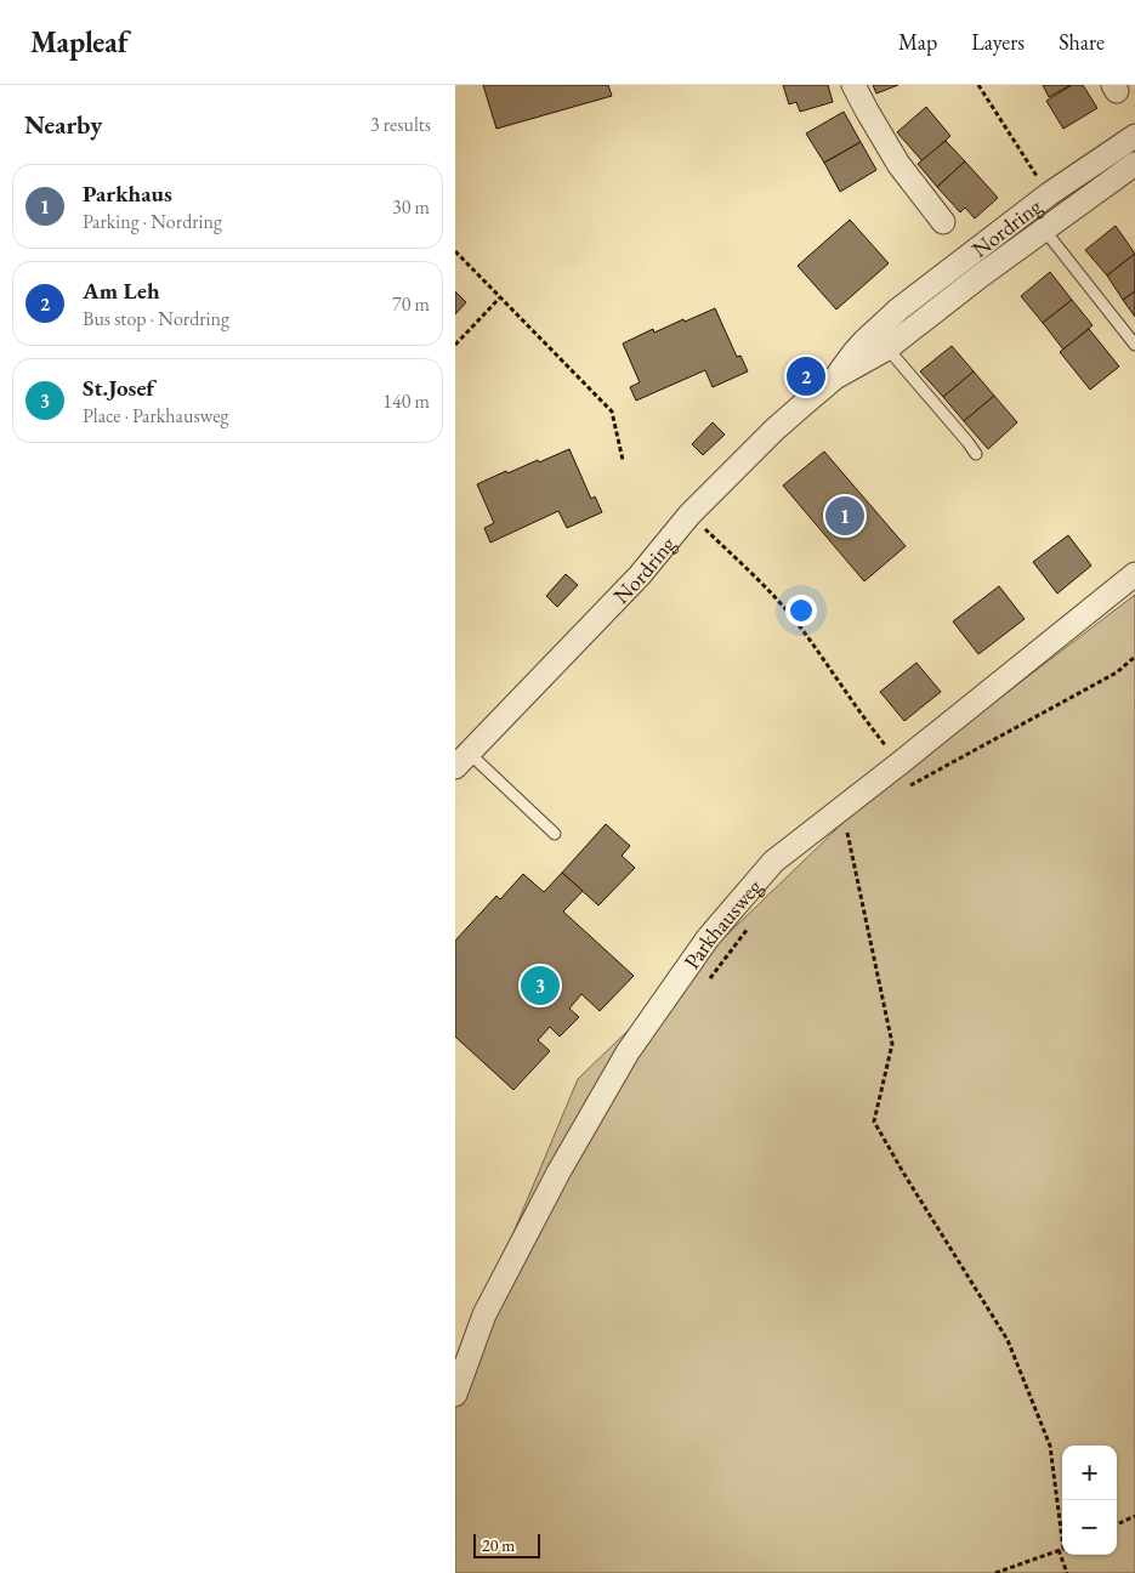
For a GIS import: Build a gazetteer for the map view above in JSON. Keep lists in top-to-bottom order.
{
  "streets": {
    "street": ["Nordring", "Parkhausweg"]
  },
  "scale_bar": "20 m",
  "page": {
    "header": "Mapleaf",
    "nav": ["Map", "Layers", "Share"],
    "heading": ["Nearby", "3 results"],
    "list": [
      {
        "mark": "1",
        "name": "Parkhaus",
        "note": "Parking · Nordring",
        "value": "30 m"
      },
      {
        "mark": "2",
        "name": "Am Leh",
        "note": "Bus stop · Nordring",
        "value": "70 m"
      },
      {
        "mark": "3",
        "name": "St.Josef",
        "note": "Place · Parkhausweg",
        "value": "140 m"
      }
    ],
    "pins": ["2", "1", "3"],
    "map_buttons": ["+", "−"],
    "scale": "20 m"
  }
}
